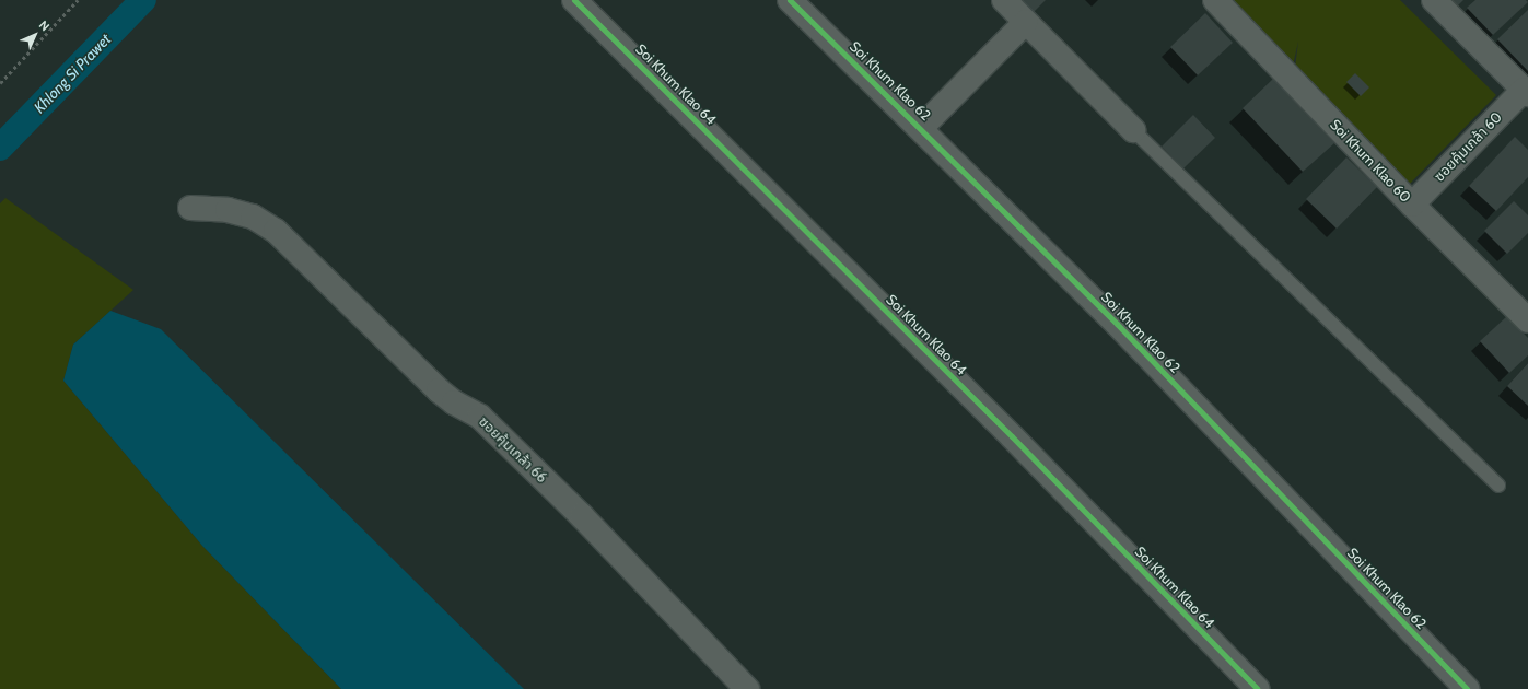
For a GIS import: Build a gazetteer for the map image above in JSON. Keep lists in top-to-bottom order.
{
  "streets": {
    "street": [
      "Soi Khum Klao 62",
      "Soi Khum Klao 64",
      "ซอยคุ้มเกล้า 60",
      "Soi Khum Klao 60",
      "ซอยคุ้มเกล้า 66"
    ]
  },
  "crossings": [
    ["ซอยคุ้มเกล้า 60", "Soi Khum Klao 60"]
  ],
  "water": ["Khlong Si Prawet"],
  "north": "top right"
}
